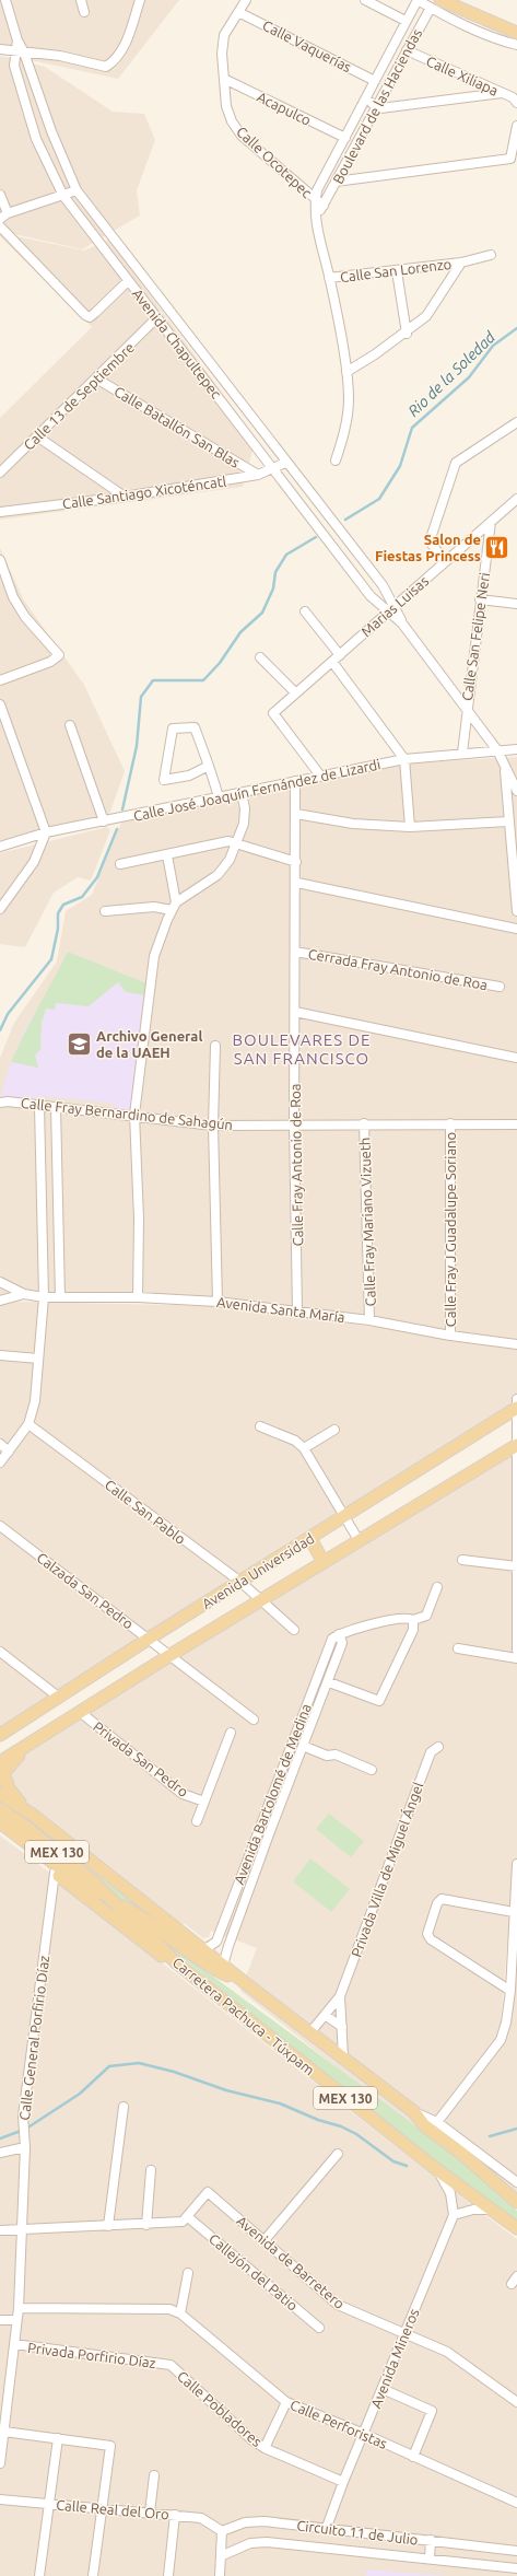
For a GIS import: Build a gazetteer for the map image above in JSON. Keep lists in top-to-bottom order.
{
  "streets": {
    "main road": ["Avenida Universidad", "MEX 130", "Carretera Pachuca - Túxpam"],
    "street": [
      "Calle Vaquerías",
      "Calle Xiliapa",
      "Boulevard de las Haciendas",
      "Acapulco",
      "Calle Ocotepec",
      "Calle San Lorenzo",
      "Avenida Chapultepec",
      "Calle 13 de Septiembre",
      "Calle Batallón San Blas",
      "Calle Santiago Xicoténcatl",
      "Marias Luisas",
      "Calle San Felipe Neri",
      "Calle José Joaquín Fernández de Lizardi",
      "Cerrada Fray Antonio de Roa",
      "Calle Fray Bernardino de Sahagún",
      "Calle Fray Antonio de Roa",
      "Calle Fray Mariano Vizueth",
      "Calle Fray J Guadalupe Soriano",
      "Avenida Santa María",
      "Calle San Pablo",
      "Calzada San Pedro",
      "Privada San Pedro",
      "Avenida Bartolomé de Medina",
      "Privada Villa de Miguel Ángel",
      "Calle General Porfirio Díaz",
      "Avenida de Barretero",
      "Callejón del Patio",
      "Privada Porfirio Díaz",
      "Avenida Mineros",
      "Calle Pobladores",
      "Calle Perforistas",
      "Calle Real del Oro",
      "Circuito 11 de Julio"
    ]
  },
  "crossings": [
    ["Calle Vaquerías", "Boulevard de las Haciendas"],
    ["Calle Vaquerías", "Calle Ocotepec"],
    ["Calle Xiliapa", "Boulevard de las Haciendas"],
    ["Boulevard de las Haciendas", "Acapulco"],
    ["Boulevard de las Haciendas", "Calle Ocotepec"],
    ["Acapulco", "Calle Ocotepec"],
    ["Calle Ocotepec", "Calle San Lorenzo"],
    ["Avenida Chapultepec", "Calle 13 de Septiembre"],
    ["Avenida Chapultepec", "Calle Santiago Xicoténcatl"],
    ["Avenida Chapultepec", "Marias Luisas"],
    ["Calle 13 de Septiembre", "Calle Batallón San Blas"],
    ["Calle Batallón San Blas", "Calle Santiago Xicoténcatl"],
    ["Marias Luisas", "Calle San Felipe Neri"],
    ["Marias Luisas", "Calle José Joaquín Fernández de Lizardi"],
    ["Calle San Felipe Neri", "Calle José Joaquín Fernández de Lizardi"],
    ["Calle José Joaquín Fernández de Lizardi", "Calle Fray Antonio de Roa"],
    ["Cerrada Fray Antonio de Roa", "Calle Fray Antonio de Roa"],
    ["Calle Fray Bernardino de Sahagún", "Calle Fray Antonio de Roa"],
    ["Calle Fray Bernardino de Sahagún", "Calle Fray Mariano Vizueth"],
    ["Calle Fray Bernardino de Sahagún", "Calle Fray J Guadalupe Soriano"],
    ["Calle Fray Antonio de Roa", "Avenida Santa María"],
    ["Calle Fray Mariano Vizueth", "Avenida Santa María"],
    ["Calle Fray J Guadalupe Soriano", "Avenida Santa María"],
    ["Calle San Pablo", "Avenida Universidad"],
    ["Avenida Universidad", "Calzada San Pedro"],
    ["Avenida Universidad", "Privada San Pedro"],
    ["Avenida Bartolomé de Medina", "Carretera Pachuca - Túxpam"],
    ["Privada Villa de Miguel Ángel", "Carretera Pachuca - Túxpam"],
    ["Calle General Porfirio Díaz", "Privada Porfirio Díaz"],
    ["Avenida de Barretero", "Callejón del Patio"],
    ["Avenida de Barretero", "Avenida Mineros"],
    ["Privada Porfirio Díaz", "Calle Pobladores"],
    ["Avenida Mineros", "Calle Pobladores"],
    ["Avenida Mineros", "Calle Perforistas"],
    ["Avenida Mineros", "Circuito 11 de Julio"],
    ["Calle Real del Oro", "Circuito 11 de Julio"]
  ],
  "districts": ["BOULEVARES DE SAN FRANCISCO"],
  "water": ["Rio de la Soledad"],
  "places": {
    "restaurant": ["Salon de Fiestas Princess"],
    "school or university": ["Archivo General de la UAEH"]
  }
}
